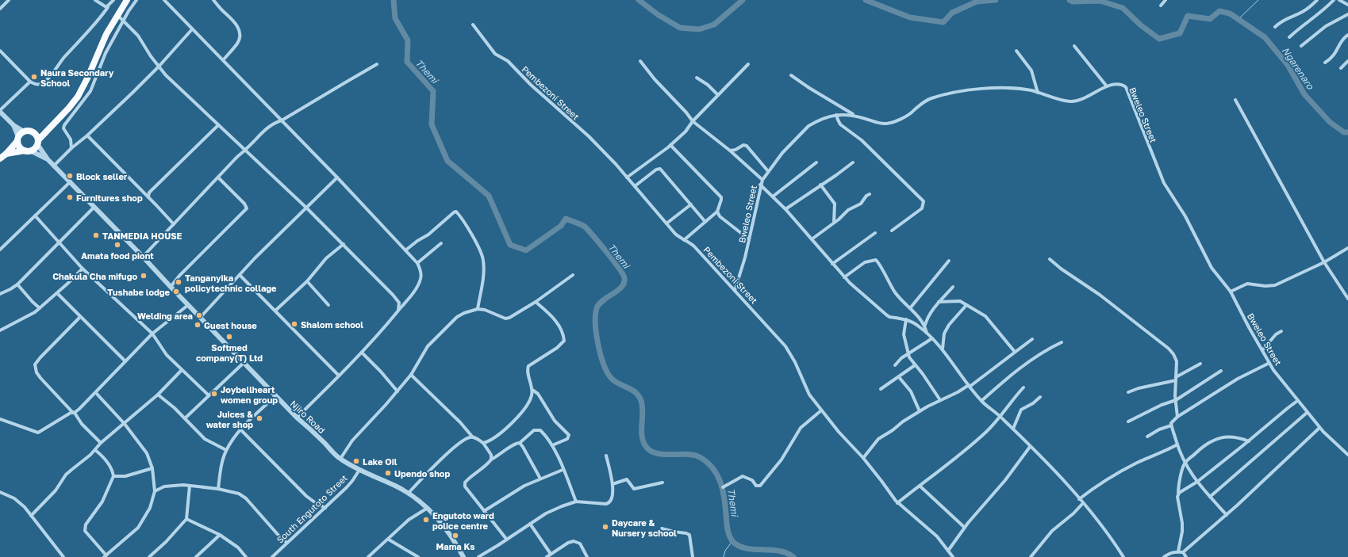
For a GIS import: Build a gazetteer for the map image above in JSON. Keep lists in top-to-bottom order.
{
  "streets": {
    "street": [
      "Pembezoni Street",
      "Bweleo Street",
      "Njiro Road",
      "South Engutoto Street"
    ]
  },
  "crossings": [
    ["Pembezoni Street", "Bweleo Street"],
    ["Njiro Road", "South Engutoto Street"]
  ],
  "water": ["Ngarenaro", "Themi"],
  "places": [
    "Naura Secondary School",
    "Block seller",
    "Furnitures shop",
    "TANMEDIA HOUSE",
    "Amata food piont",
    "Chakula Cha mifugo",
    "Tanganyika policytechnic collage",
    "Tushabe lodge",
    "Welding area",
    "Shalom school",
    "Guest house",
    "Softmed company(T) Ltd",
    "Joybellheart women group",
    "Juices & water shop",
    "Lake Oil",
    "Upendo shop",
    "Engutoto ward police centre",
    "Daycare & Nursery school",
    "Mama Ks"
  ]
}
